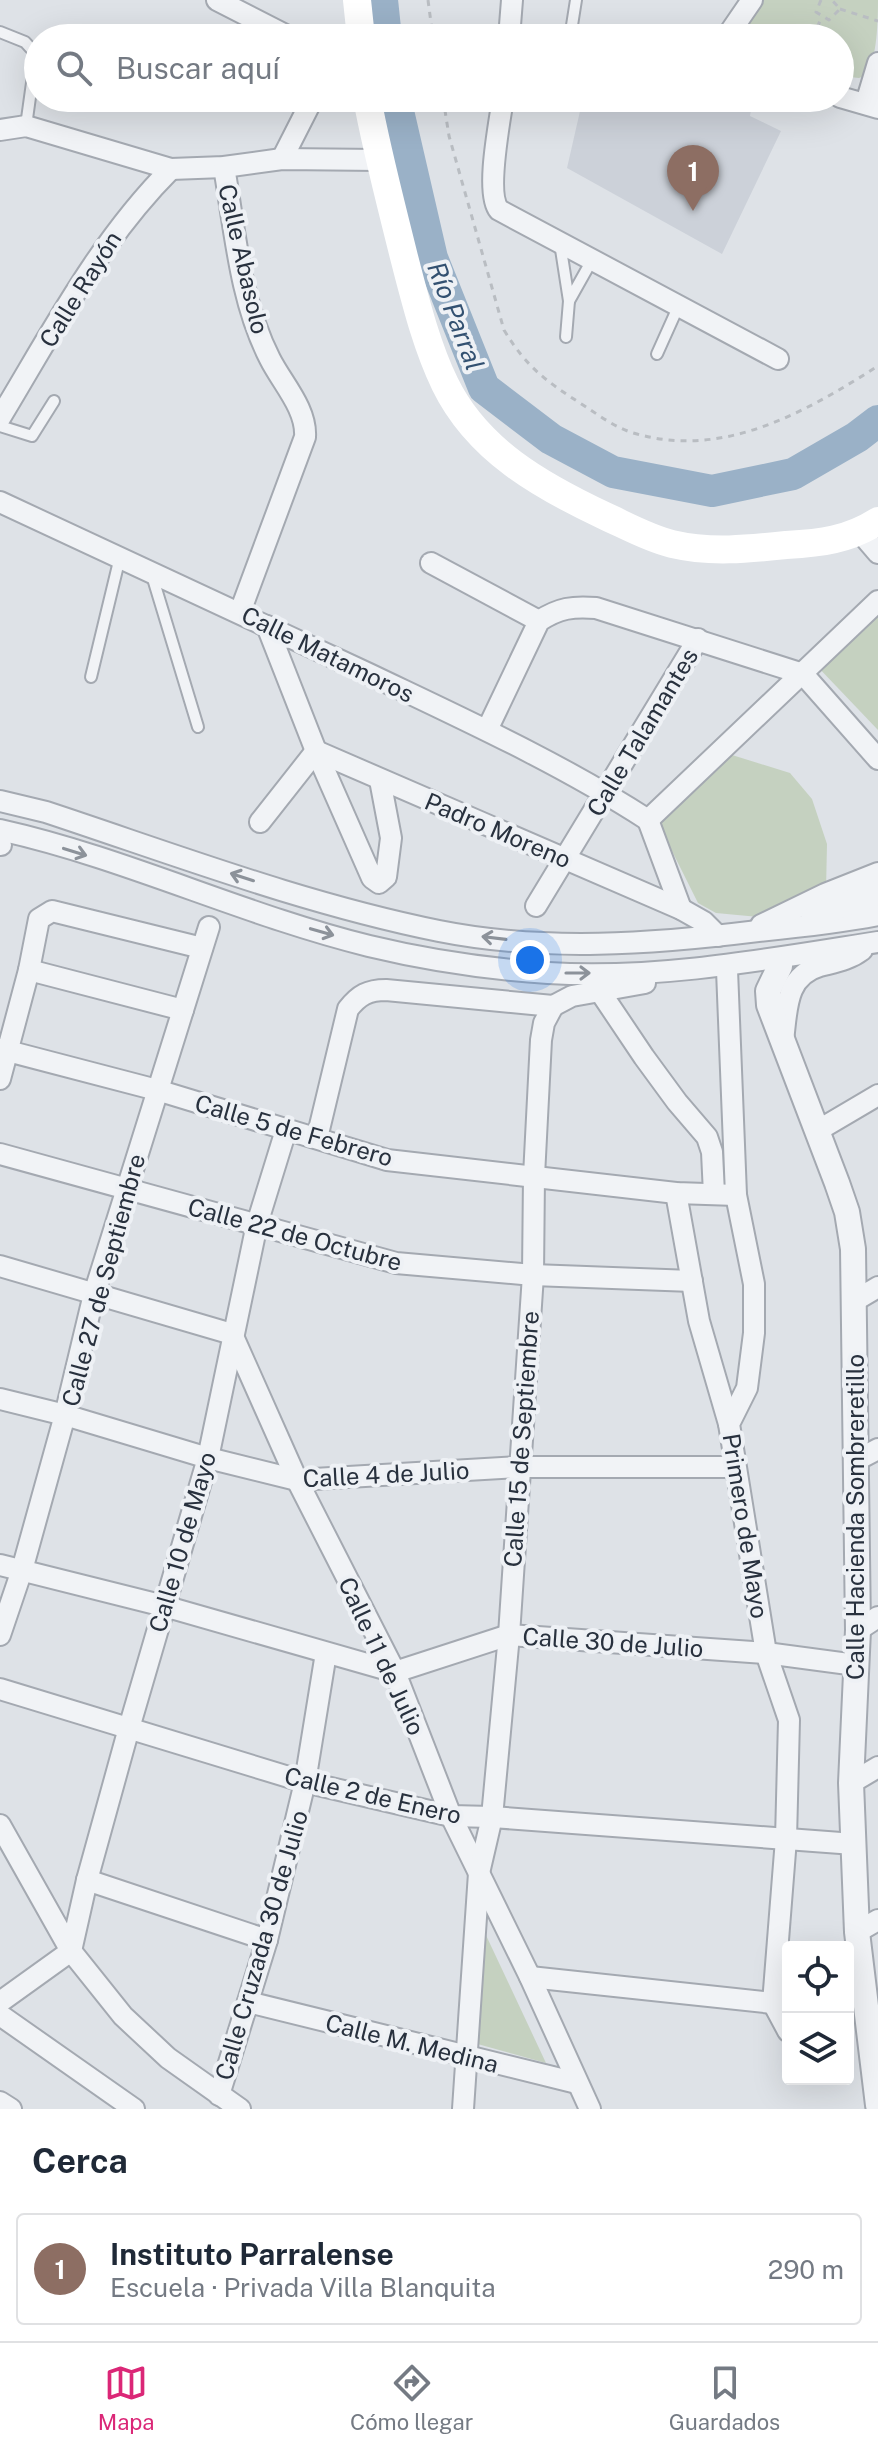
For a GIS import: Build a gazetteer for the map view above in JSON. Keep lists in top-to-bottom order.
{
  "streets": {
    "street": [
      "Calle Abasolo",
      "Calle Rayón",
      "Calle Matamoros",
      "Calle Talamantes",
      "Padro Moreno",
      "Calle 5 de Febrero",
      "Calle 22 de Octubre",
      "Calle 27 de Septiembre",
      "Calle 15 de Septiembre",
      "Calle 4 de Julio",
      "Calle Hacienda Sombreretillo",
      "Primero de Mayo",
      "Calle 10 de Mayo",
      "Calle 30 de Julio",
      "Calle 11 de Julio",
      "Calle 2 de Enero",
      "Calle Cruzada 30 de Julio",
      "Calle M. Medina"
    ]
  },
  "crossings": [
    ["Calle Abasolo", "Calle Matamoros"],
    ["Calle Matamoros", "Calle Talamantes"],
    ["Calle Talamantes", "Padro Moreno"],
    ["Calle 5 de Febrero", "Calle 27 de Septiembre"],
    ["Calle 5 de Febrero", "Calle 15 de Septiembre"],
    ["Calle 5 de Febrero", "Primero de Mayo"],
    ["Calle 5 de Febrero", "Calle 10 de Mayo"],
    ["Calle 22 de Octubre", "Calle 27 de Septiembre"],
    ["Calle 22 de Octubre", "Calle 15 de Septiembre"],
    ["Calle 22 de Octubre", "Calle 10 de Mayo"],
    ["Calle 27 de Septiembre", "Calle 4 de Julio"],
    ["Calle 15 de Septiembre", "Calle 4 de Julio"],
    ["Calle 15 de Septiembre", "Calle 30 de Julio"],
    ["Calle 15 de Septiembre", "Calle 11 de Julio"],
    ["Calle 15 de Septiembre", "Calle 2 de Enero"],
    ["Calle 15 de Septiembre", "Calle M. Medina"],
    ["Calle 4 de Julio", "Primero de Mayo"],
    ["Calle 4 de Julio", "Calle 10 de Mayo"],
    ["Calle 4 de Julio", "Calle 11 de Julio"],
    ["Calle Hacienda Sombreretillo", "Calle 30 de Julio"],
    ["Calle Hacienda Sombreretillo", "Calle 2 de Enero"],
    ["Primero de Mayo", "Calle 30 de Julio"],
    ["Primero de Mayo", "Calle 2 de Enero"],
    ["Calle 10 de Mayo", "Calle 11 de Julio"],
    ["Calle 10 de Mayo", "Calle 2 de Enero"],
    ["Calle 30 de Julio", "Calle 11 de Julio"],
    ["Calle 11 de Julio", "Calle 2 de Enero"],
    ["Calle 11 de Julio", "Calle M. Medina"],
    ["Calle 2 de Enero", "Calle Cruzada 30 de Julio"],
    ["Calle Cruzada 30 de Julio", "Calle M. Medina"]
  ],
  "water": ["Río Parral"],
  "page": {
    "search": "Buscar aquí",
    "pins": "1",
    "heading": "Cerca",
    "list": [
      {
        "mark": "1",
        "name": "Instituto Parralense",
        "note": "Escuela · Privada Villa Blanquita",
        "value": "290 m"
      }
    ],
    "nav": ["Mapa", "Cómo llegar", "Guardados"]
  }
}
